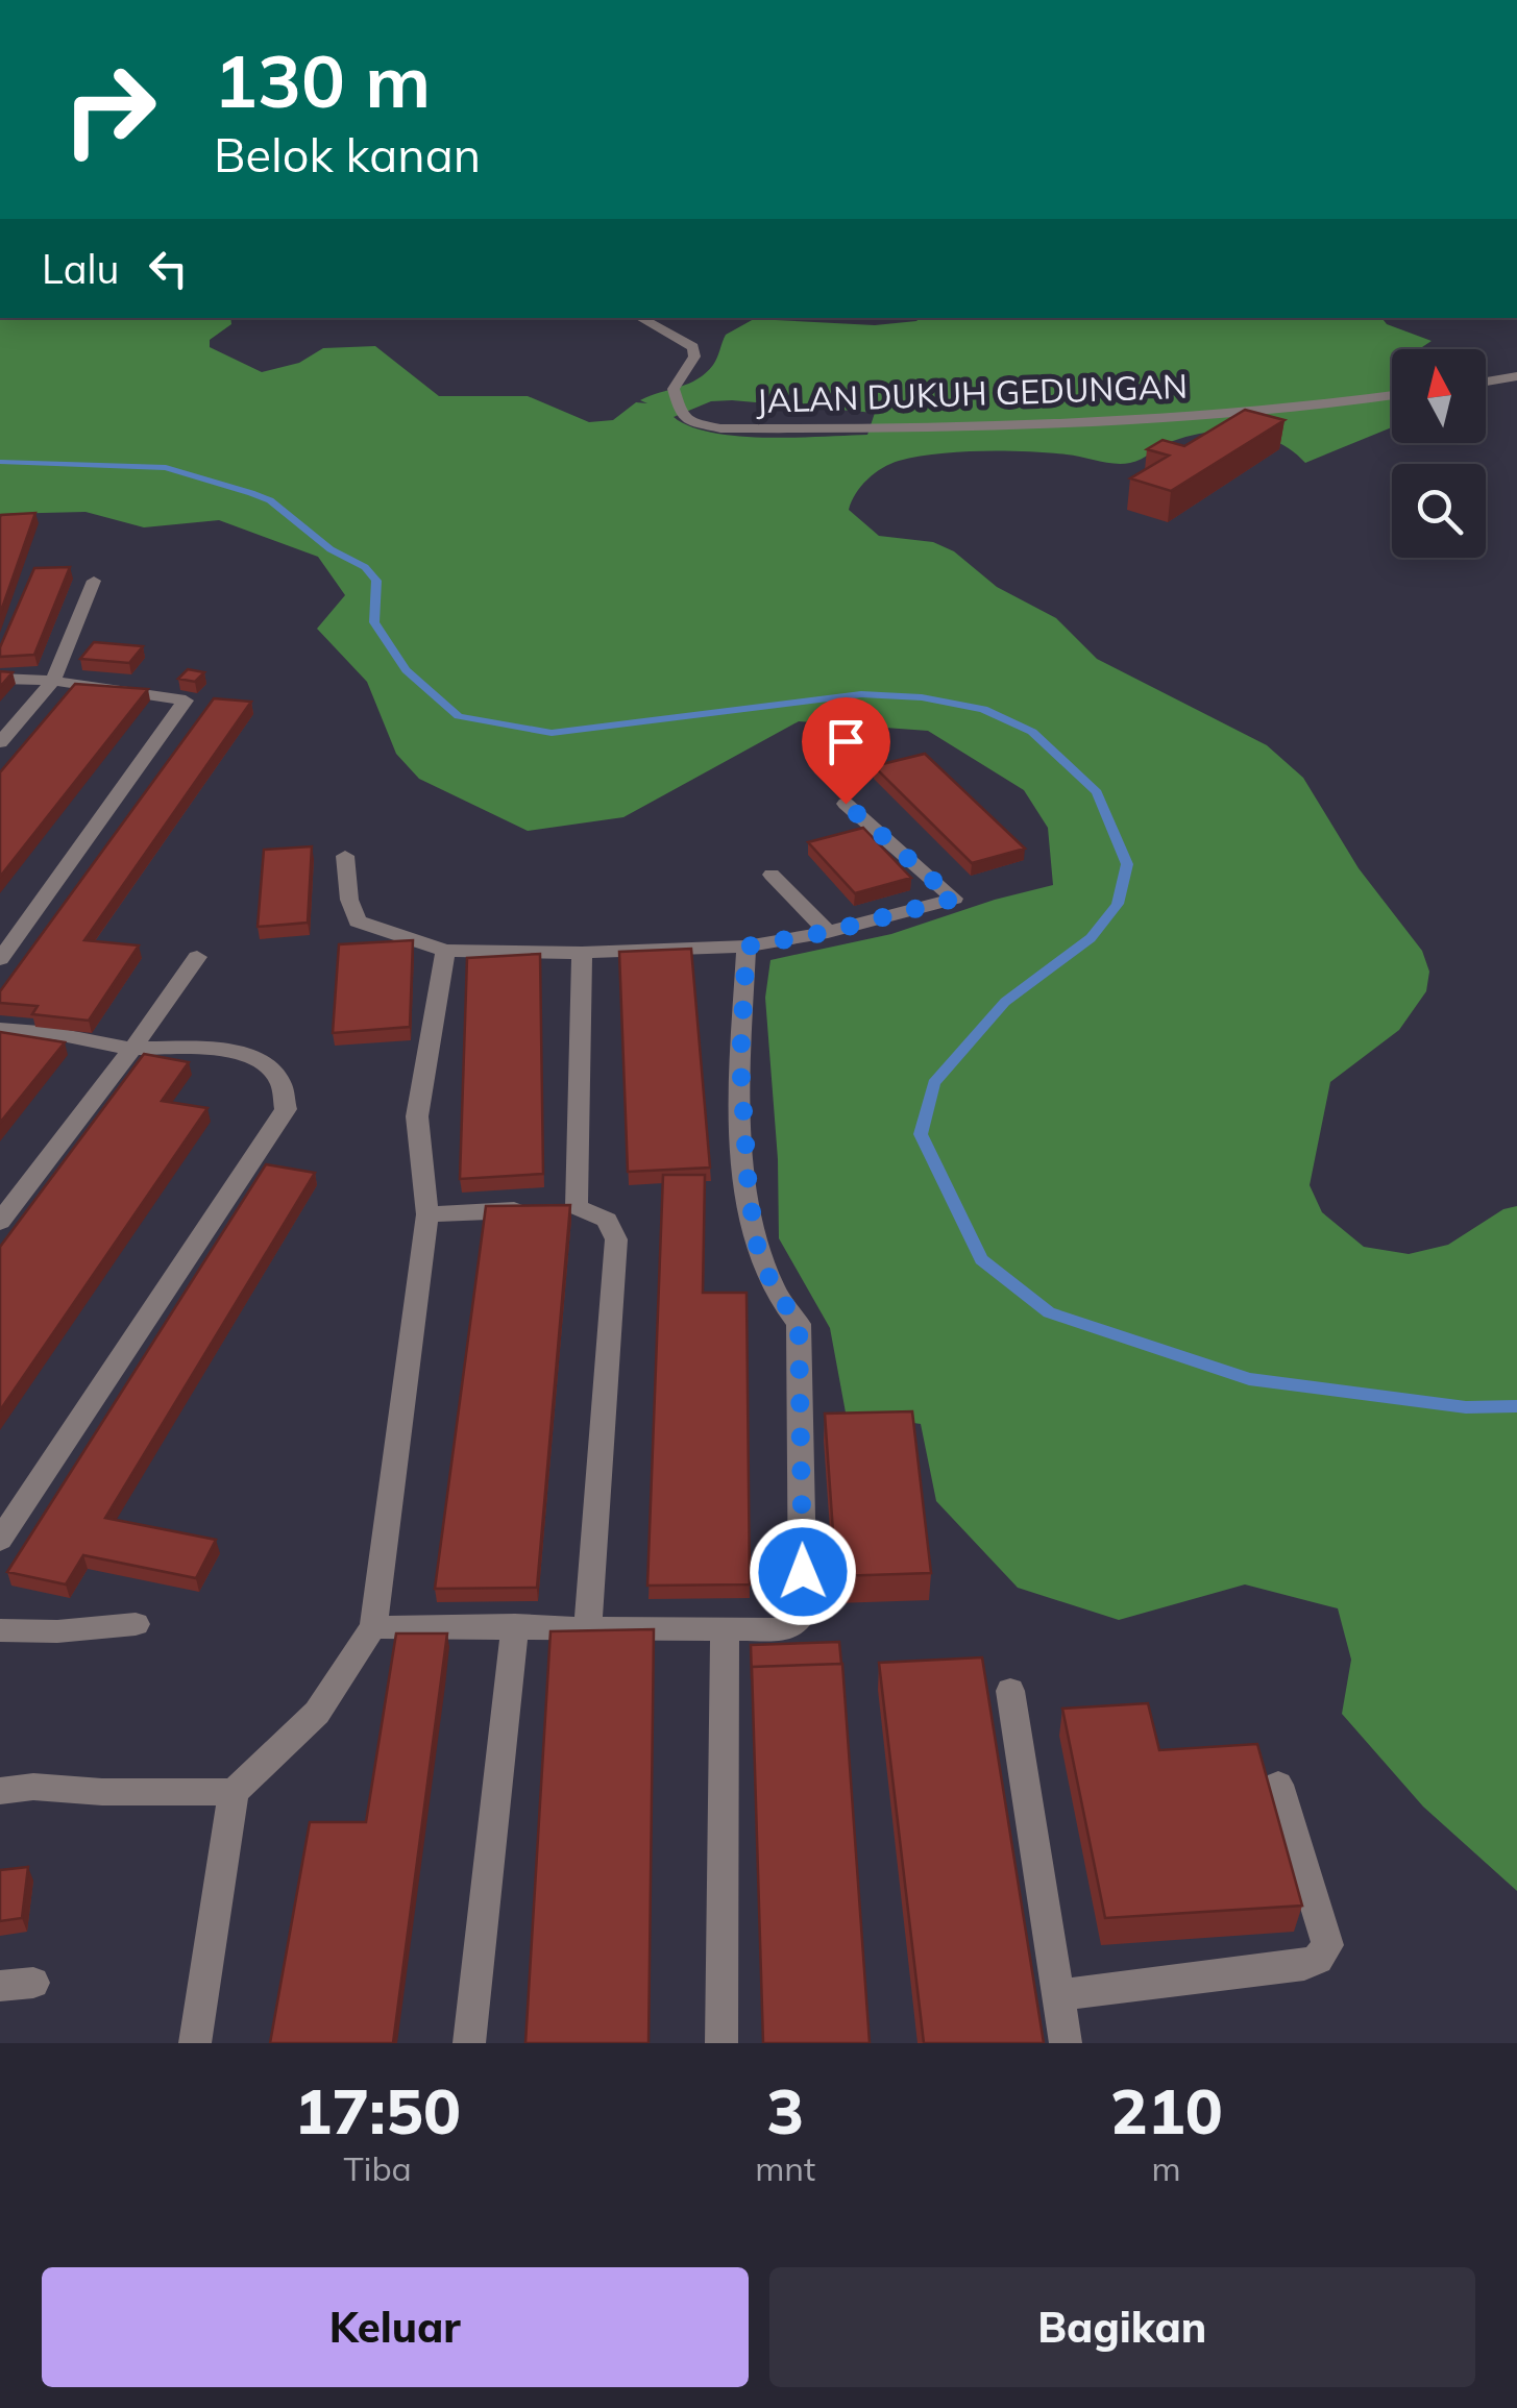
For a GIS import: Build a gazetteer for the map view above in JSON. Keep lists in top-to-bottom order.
{
  "streets": {
    "street": ["JALAN DUKUH GEDUNGAN"]
  },
  "north": "top",
  "page": {
    "turn": ["130 m", "Belok kanan"],
    "then": "Lalu",
    "eta": [
      "17:50",
      "Tiba",
      "3",
      "mnt",
      "210",
      "m"
    ],
    "buttons": ["Keluar", "Bagikan"]
  }
}
